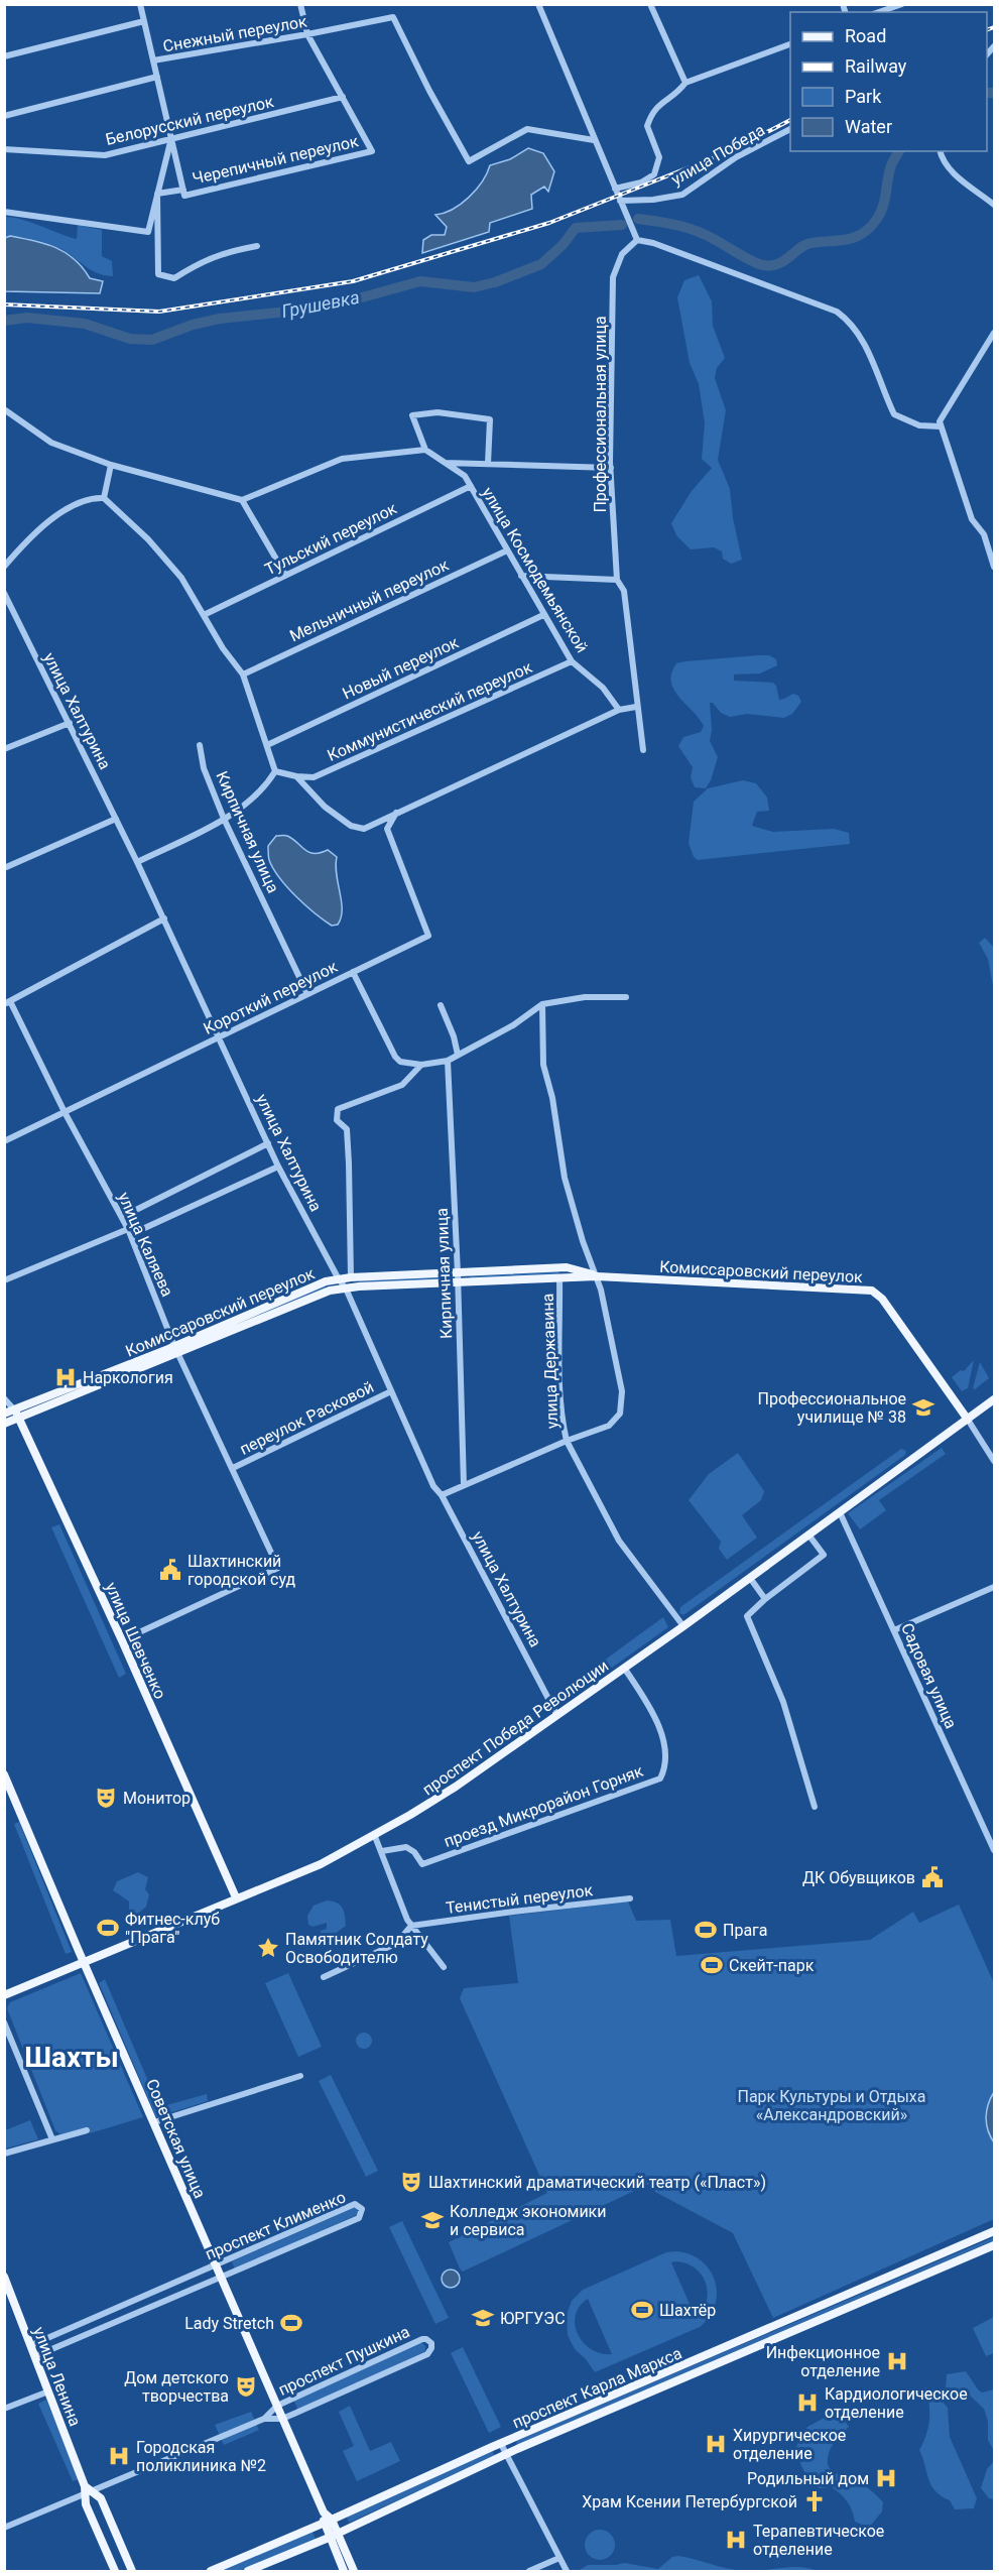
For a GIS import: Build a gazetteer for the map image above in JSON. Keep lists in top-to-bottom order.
{
  "streets": {
    "main road": [
      "Комиссаровский переулок",
      "улица Шевченко",
      "проспект Победа Революции",
      "Советская улица",
      "улица Ленина",
      "проспект Карла Маркса"
    ],
    "street": [
      "Снежный переулок",
      "Белорусский переулок",
      "улица Победа",
      "Черепичный переулок",
      "Профессиональная улица",
      "Тульский переулок",
      "улица Космодемьянской",
      "Мельничный переулок",
      "Новый переулок",
      "улица Халтурина",
      "Коммунистический переулок",
      "Кирпичная улица",
      "Короткий переулок",
      "улица Каляева",
      "улица Державина",
      "переулок Расковой",
      "Садовая улица",
      "проезд Микрорайон Горняк",
      "Тенистый переулок",
      "проспект Клименко",
      "проспект Пушкина"
    ]
  },
  "crossings": [
    ["Белорусский переулок", "Черепичный переулок"],
    ["Тульский переулок", "улица Космодемьянской"],
    ["улица Космодемьянской", "Мельничный переулок"],
    ["улица Космодемьянской", "Новый переулок"],
    ["улица Космодемьянской", "Коммунистический переулок"],
    ["улица Халтурина", "Короткий переулок"],
    ["улица Халтурина", "Комиссаровский переулок"],
    ["улица Халтурина", "переулок Расковой"],
    ["улица Халтурина", "проспект Победа Революции"],
    ["Кирпичная улица", "Короткий переулок"],
    ["Кирпичная улица", "Комиссаровский переулок"],
    ["Короткий переулок", "улица Каляева"],
    ["улица Каляева", "Комиссаровский переулок"],
    ["улица Каляева", "переулок Расковой"],
    ["улица Каляева", "улица Шевченко"],
    ["Комиссаровский переулок", "улица Державина"],
    ["Комиссаровский переулок", "улица Шевченко"],
    ["Комиссаровский переулок", "проспект Победа Революции"],
    ["улица Державина", "проспект Победа Революции"],
    ["улица Шевченко", "проспект Победа Революции"],
    ["Садовая улица", "проспект Победа Революции"],
    ["проспект Победа Революции", "проезд Микрорайон Горняк"],
    ["проспект Победа Революции", "Советская улица"],
    ["Советская улица", "проспект Клименко"],
    ["Советская улица", "проспект Пушкина"],
    ["Советская улица", "проспект Карла Маркса"],
    ["проспект Клименко", "улица Ленина"],
    ["проспект Пушкина", "улица Ленина"]
  ],
  "districts": ["Шахты"],
  "water": ["Грушевка"],
  "parks": ["Парк Культуры и Отдыха «Александровский»"],
  "places": {
    "hospital": [
      "Наркология",
      "Инфекционное отделение",
      "Кардиологическое отделение",
      "Хирургическое отделение",
      "Городская поликлиника №2",
      "Родильный дом",
      "Терапевтическое отделение"
    ],
    "school or university": ["Профессиональное училище № 38", "Колледж экономики и сервиса", "ЮРГУЭС"],
    "public building": ["Шахтинский городской суд", "ДК Обувщиков"],
    "theatre": ["Монитор", "Шахтинский драматический театр («Пласт»)", "Дом детского творчества"],
    "sports": [
      "Фитнес-клуб \"Прага\"",
      "Прага",
      "Скейт-парк",
      "Шахтёр",
      "Lady Stretch"
    ],
    "place": ["Памятник Солдату Освободителю"],
    "church": ["Храм Ксении Петербургской"]
  },
  "legend": [
    "Road",
    "Railway",
    "Park",
    "Water"
  ]
}
